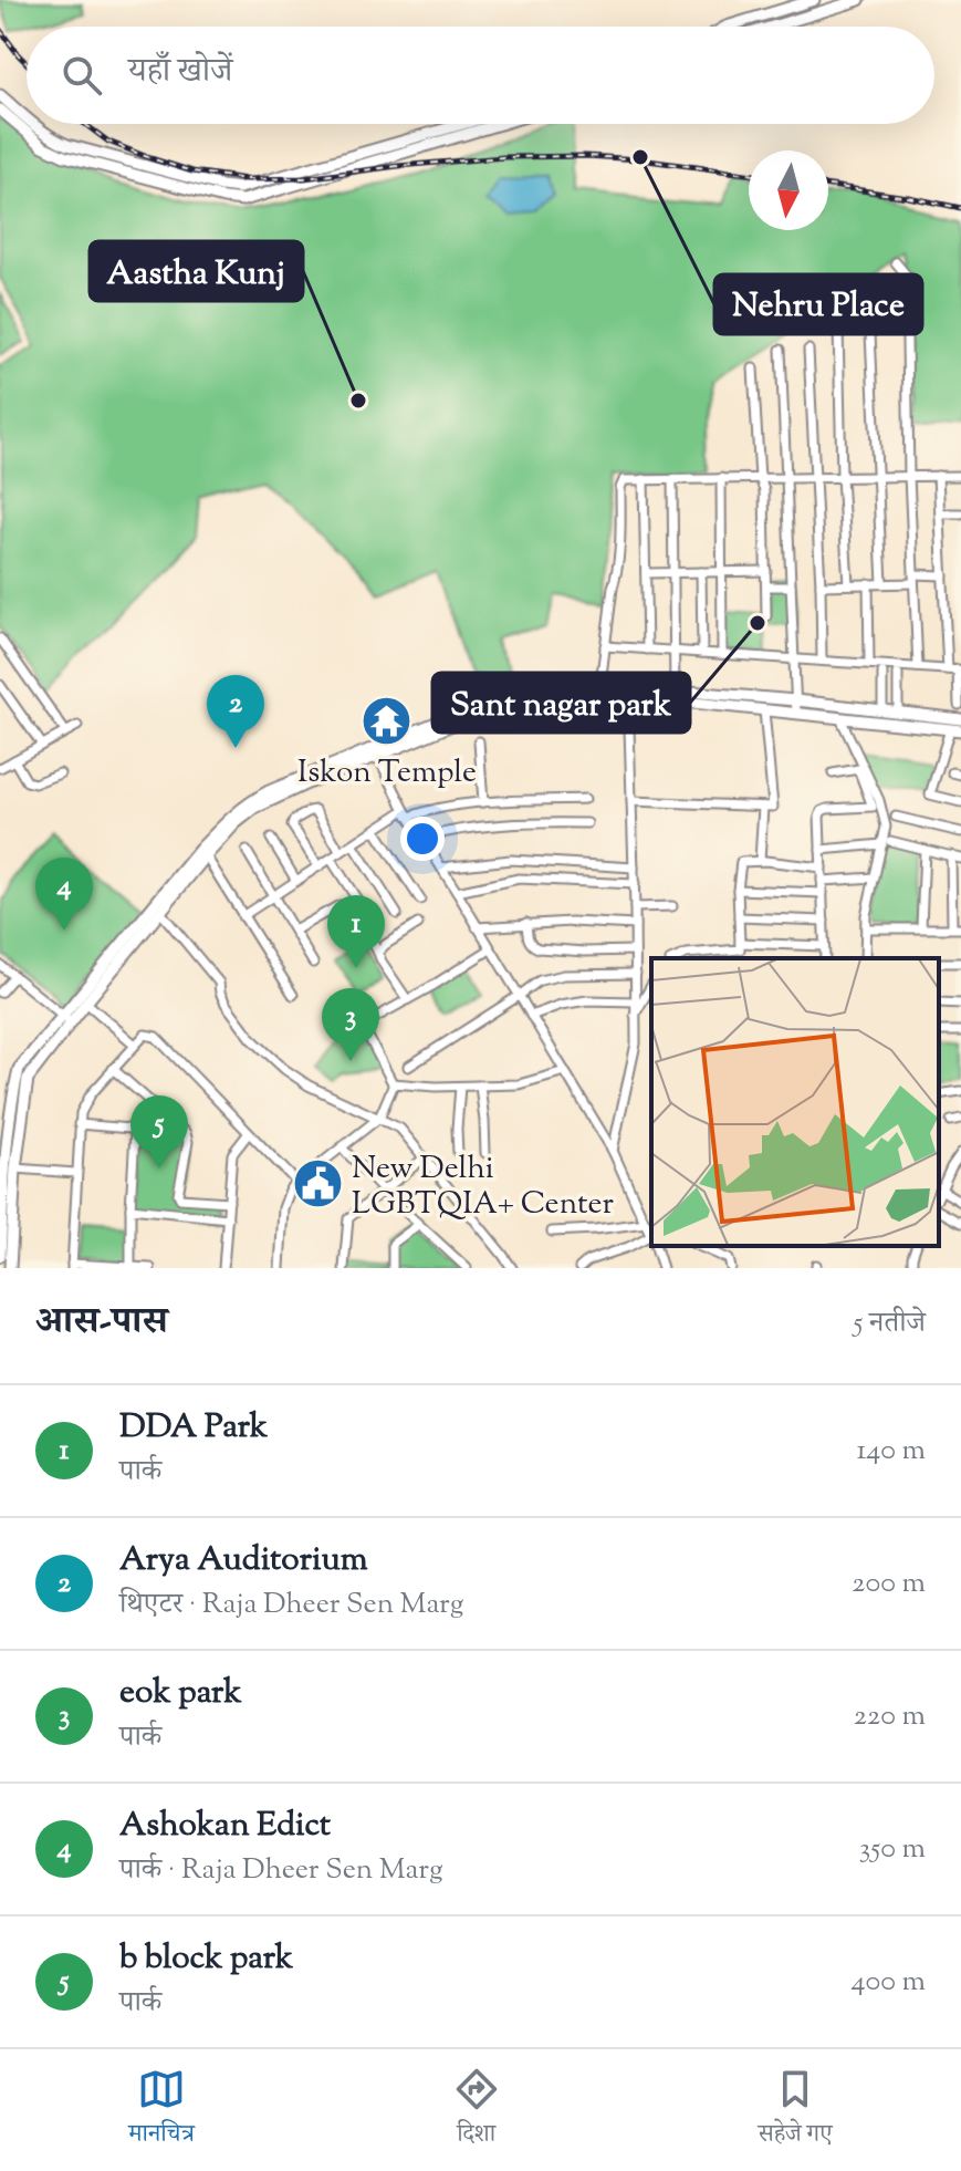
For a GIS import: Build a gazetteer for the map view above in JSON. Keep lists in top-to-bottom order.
{
  "places": {
    "other": ["Nehru Place", "Aastha Kunj", "Sant nagar park"],
    "temple": ["Iskon Temple"],
    "public building": ["New Delhi LGBTQIA+ Center"]
  },
  "north": "bottom",
  "page": {
    "search": "यहाँ खोजें",
    "pins": [
      "2",
      "4",
      "1",
      "3",
      "5"
    ],
    "heading": ["आस-पास", "5 नतीजे"],
    "list": [
      {
        "mark": "1",
        "name": "DDA Park",
        "note": "पार्क",
        "value": "140 m"
      },
      {
        "mark": "2",
        "name": "Arya Auditorium",
        "note": "थिएटर · Raja Dheer Sen Marg",
        "value": "200 m"
      },
      {
        "mark": "3",
        "name": "eok park",
        "note": "पार्क",
        "value": "220 m"
      },
      {
        "mark": "4",
        "name": "Ashokan Edict",
        "note": "पार्क · Raja Dheer Sen Marg",
        "value": "350 m"
      },
      {
        "mark": "5",
        "name": "b block park",
        "note": "पार्क",
        "value": "400 m"
      }
    ],
    "nav": ["मानचित्र", "दिशा", "सहेजे गए"]
  }
}
